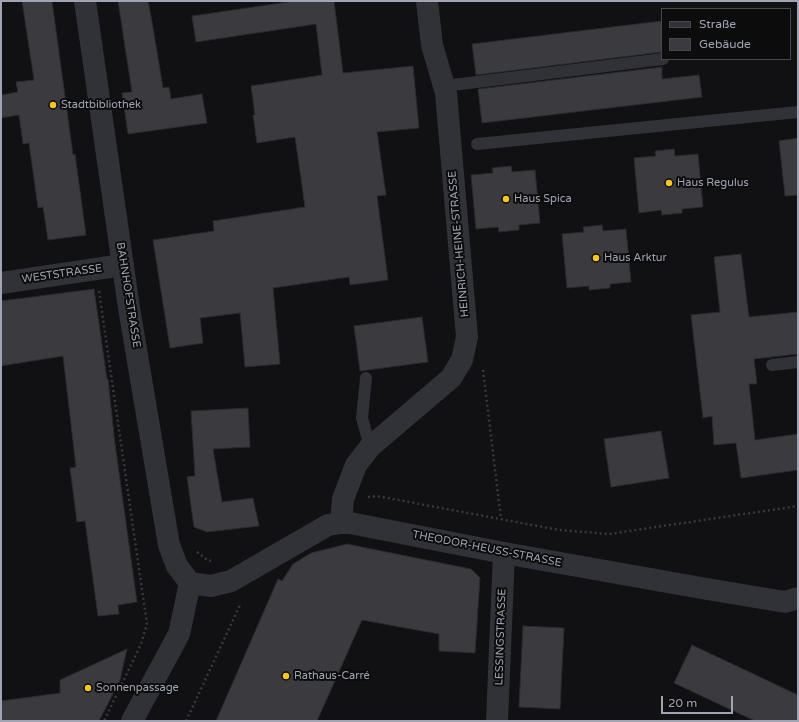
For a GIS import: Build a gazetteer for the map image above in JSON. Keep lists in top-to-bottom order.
{
  "streets": {
    "street": [
      "HEINRICH-HEINE-STRASSE",
      "WESTSTRASSE",
      "BAHNHOFSTRASSE",
      "THEODOR-HEUSS-STRASSE",
      "LESSINGSTRASSE"
    ]
  },
  "crossings": [
    ["HEINRICH-HEINE-STRASSE", "THEODOR-HEUSS-STRASSE"],
    ["WESTSTRASSE", "BAHNHOFSTRASSE"],
    ["BAHNHOFSTRASSE", "THEODOR-HEUSS-STRASSE"],
    ["THEODOR-HEUSS-STRASSE", "LESSINGSTRASSE"]
  ],
  "places": [
    "Stadtbibliothek",
    "Haus Regulus",
    "Haus Spica",
    "Haus Arktur",
    "Rathaus-Carré",
    "Sonnenpassage"
  ],
  "legend": ["Straße", "Gebäude"],
  "scale_bar": "20 m"
}
